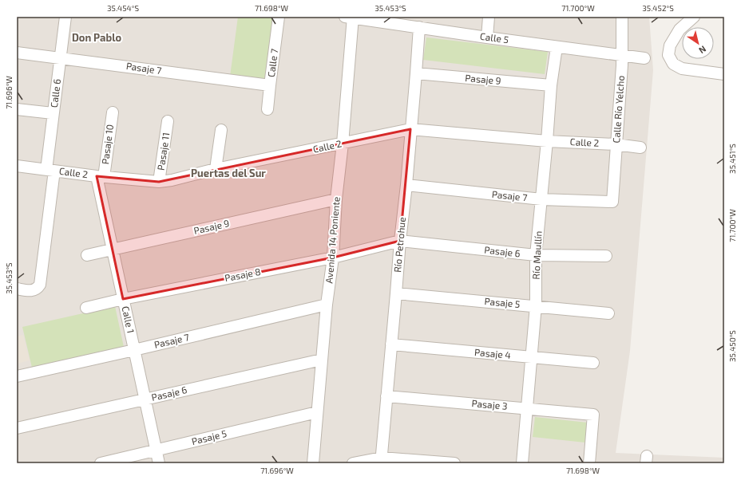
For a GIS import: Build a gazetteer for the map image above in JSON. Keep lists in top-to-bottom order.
{
  "streets": {
    "street": [
      "Calle 5",
      "Calle 7",
      "Pasaje 7",
      "Pasaje 9",
      "Calle 6",
      "Calle Río Yelcho",
      "Calle 2",
      "Pasaje 10",
      "Pasaje 11",
      "Avenida 14 Poniente",
      "Río Petrohue",
      "Pasaje 6",
      "Río Maullín",
      "Pasaje 8",
      "Pasaje 5",
      "Calle 1",
      "Pasaje 4",
      "Pasaje 3"
    ]
  },
  "crossings": [
    ["Calle 5", "Calle Río Yelcho"],
    ["Calle 5", "Avenida 14 Poniente"],
    ["Calle 5", "Río Petrohue"],
    ["Calle 5", "Río Maullín"],
    ["Calle 7", "Pasaje 7"],
    ["Pasaje 7", "Calle 6"],
    ["Pasaje 7", "Calle Río Yelcho"],
    ["Pasaje 7", "Avenida 14 Poniente"],
    ["Pasaje 7", "Río Petrohue"],
    ["Pasaje 7", "Río Maullín"],
    ["Pasaje 7", "Calle 1"],
    ["Pasaje 9", "Avenida 14 Poniente"],
    ["Pasaje 9", "Río Petrohue"],
    ["Pasaje 9", "Río Maullín"],
    ["Pasaje 9", "Calle 1"],
    ["Calle 6", "Calle 2"],
    ["Calle Río Yelcho", "Calle 2"],
    ["Calle 2", "Pasaje 10"],
    ["Calle 2", "Pasaje 11"],
    ["Calle 2", "Avenida 14 Poniente"],
    ["Calle 2", "Río Petrohue"],
    ["Calle 2", "Río Maullín"],
    ["Calle 2", "Calle 1"],
    ["Pasaje 10", "Calle 1"],
    ["Avenida 14 Poniente", "Pasaje 6"],
    ["Avenida 14 Poniente", "Pasaje 8"],
    ["Avenida 14 Poniente", "Pasaje 5"],
    ["Río Petrohue", "Pasaje 6"],
    ["Río Petrohue", "Pasaje 8"],
    ["Río Petrohue", "Pasaje 5"],
    ["Río Petrohue", "Pasaje 4"],
    ["Río Petrohue", "Pasaje 3"],
    ["Pasaje 6", "Río Maullín"],
    ["Pasaje 6", "Pasaje 8"],
    ["Pasaje 6", "Calle 1"],
    ["Río Maullín", "Pasaje 5"],
    ["Río Maullín", "Pasaje 4"],
    ["Río Maullín", "Pasaje 3"],
    ["Pasaje 8", "Calle 1"],
    ["Pasaje 5", "Calle 1"]
  ],
  "districts": ["Don Pablo", "Puertas del Sur"],
  "north": "bottom right",
  "coordinates": [
    "35.454°S",
    "71.698°W",
    "35.453°S",
    "71.700°W",
    "35.452°S",
    "71.696°W",
    "35.451°S",
    "35.450°S"
  ]
}
